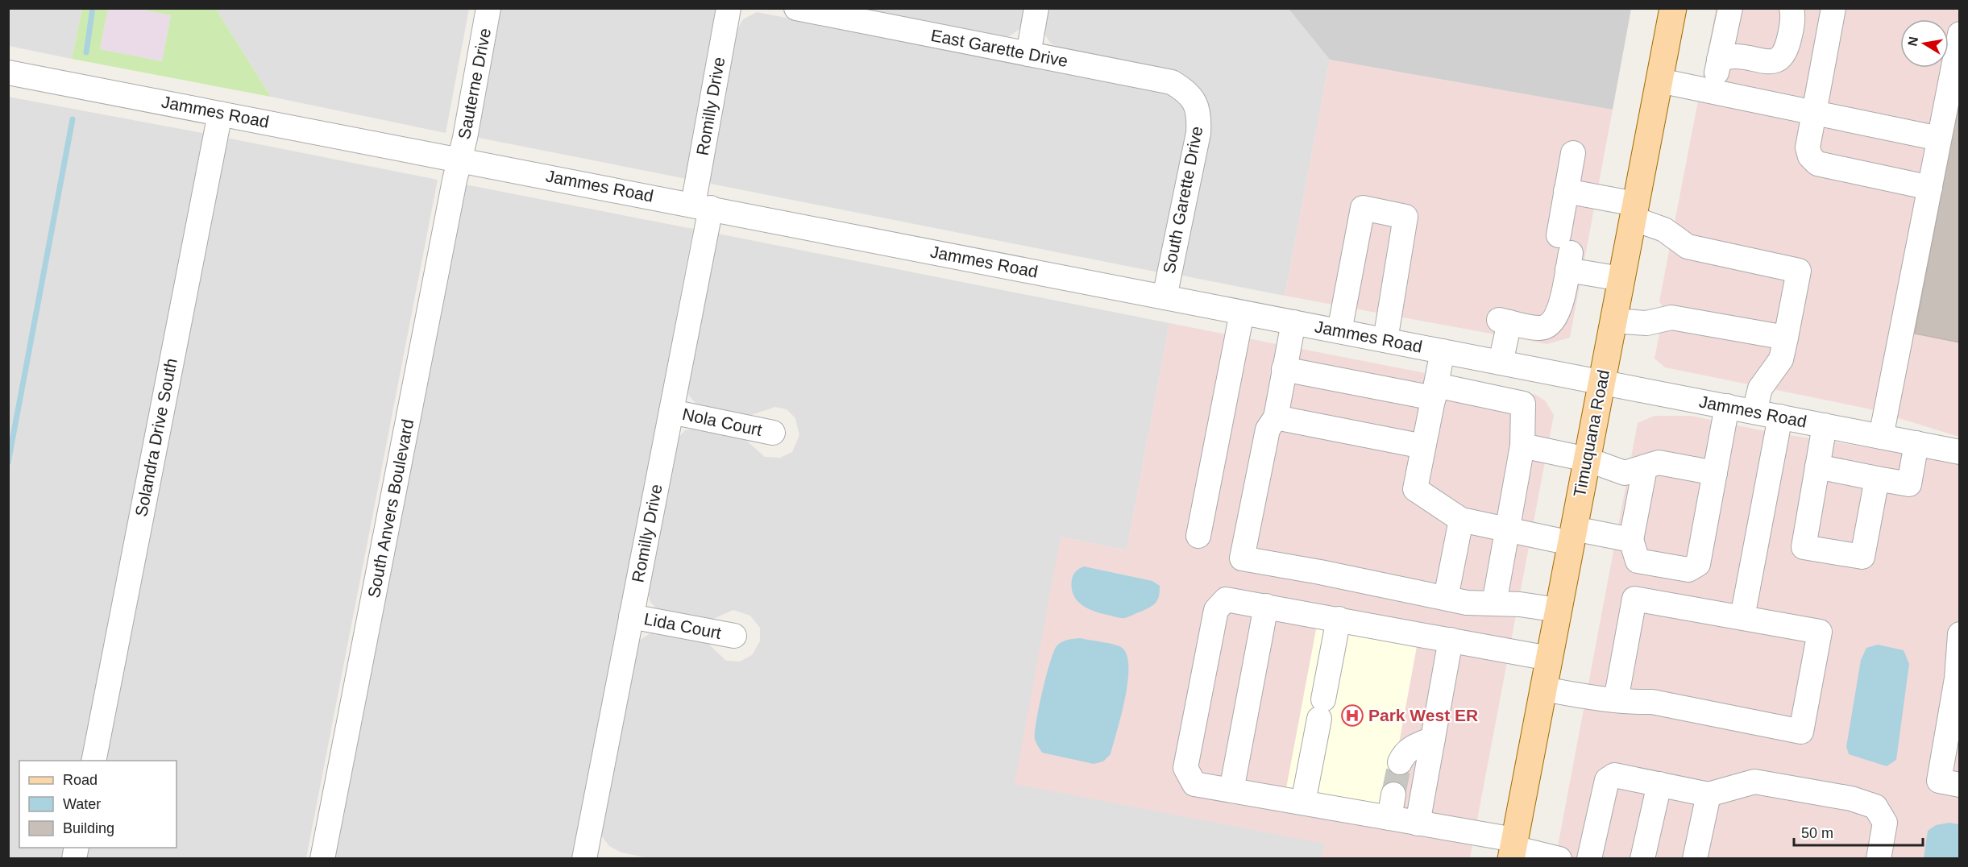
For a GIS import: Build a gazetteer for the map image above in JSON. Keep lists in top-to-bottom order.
{
  "streets": {
    "main road": ["Timuquana Road"],
    "street": [
      "East Garette Drive",
      "Sauterne Drive",
      "Romilly Drive",
      "Jammes Road",
      "South Garette Drive",
      "Nola Court",
      "Solandra Drive South",
      "South Anvers Boulevard",
      "Lida Court"
    ]
  },
  "crossings": [
    ["East Garette Drive", "South Garette Drive"],
    ["Sauterne Drive", "Jammes Road"],
    ["Sauterne Drive", "South Anvers Boulevard"],
    ["Romilly Drive", "Jammes Road"],
    ["Romilly Drive", "Nola Court"],
    ["Romilly Drive", "Lida Court"],
    ["Jammes Road", "South Garette Drive"],
    ["Jammes Road", "Timuquana Road"],
    ["Jammes Road", "Solandra Drive South"],
    ["Jammes Road", "South Anvers Boulevard"]
  ],
  "places": {
    "hospital": ["Park West ER"]
  },
  "legend": ["Road", "Water", "Building"],
  "scale_bar": "50 m",
  "north": "left"
}
